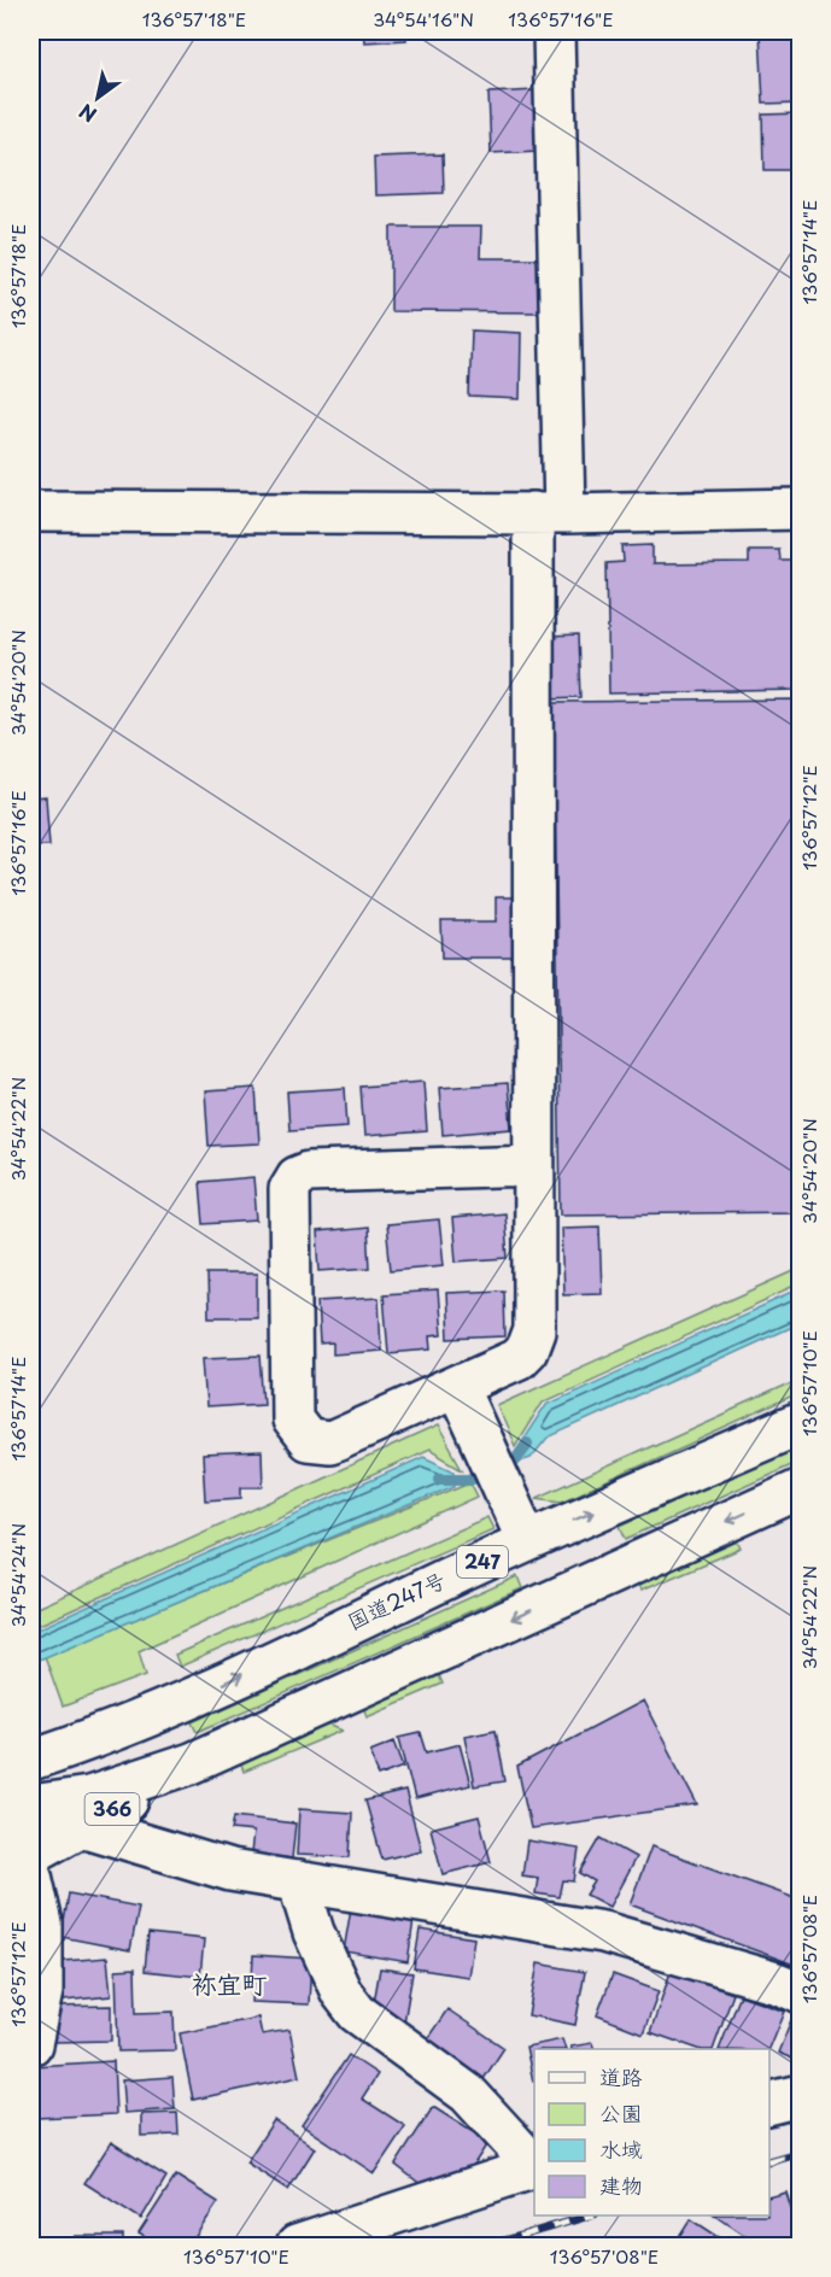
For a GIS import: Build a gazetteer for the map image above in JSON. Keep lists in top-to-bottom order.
{
  "streets": {
    "main road": ["247", "国道247号", "366"]
  },
  "crossings": [
    ["国道247号", "366"]
  ],
  "districts": ["祢宜町"],
  "legend": [
    "道路",
    "公園",
    "水域",
    "建物"
  ],
  "north": "bottom left",
  "coordinates": [
    "136°57'18\"E",
    "34°54'16\"N",
    "136°57'16\"E",
    "136°57'14\"E",
    "34°54'20\"N",
    "136°57'12\"E",
    "34°54'22\"N",
    "136°57'10\"E",
    "34°54'24\"N",
    "136°57'08\"E"
  ]
}
